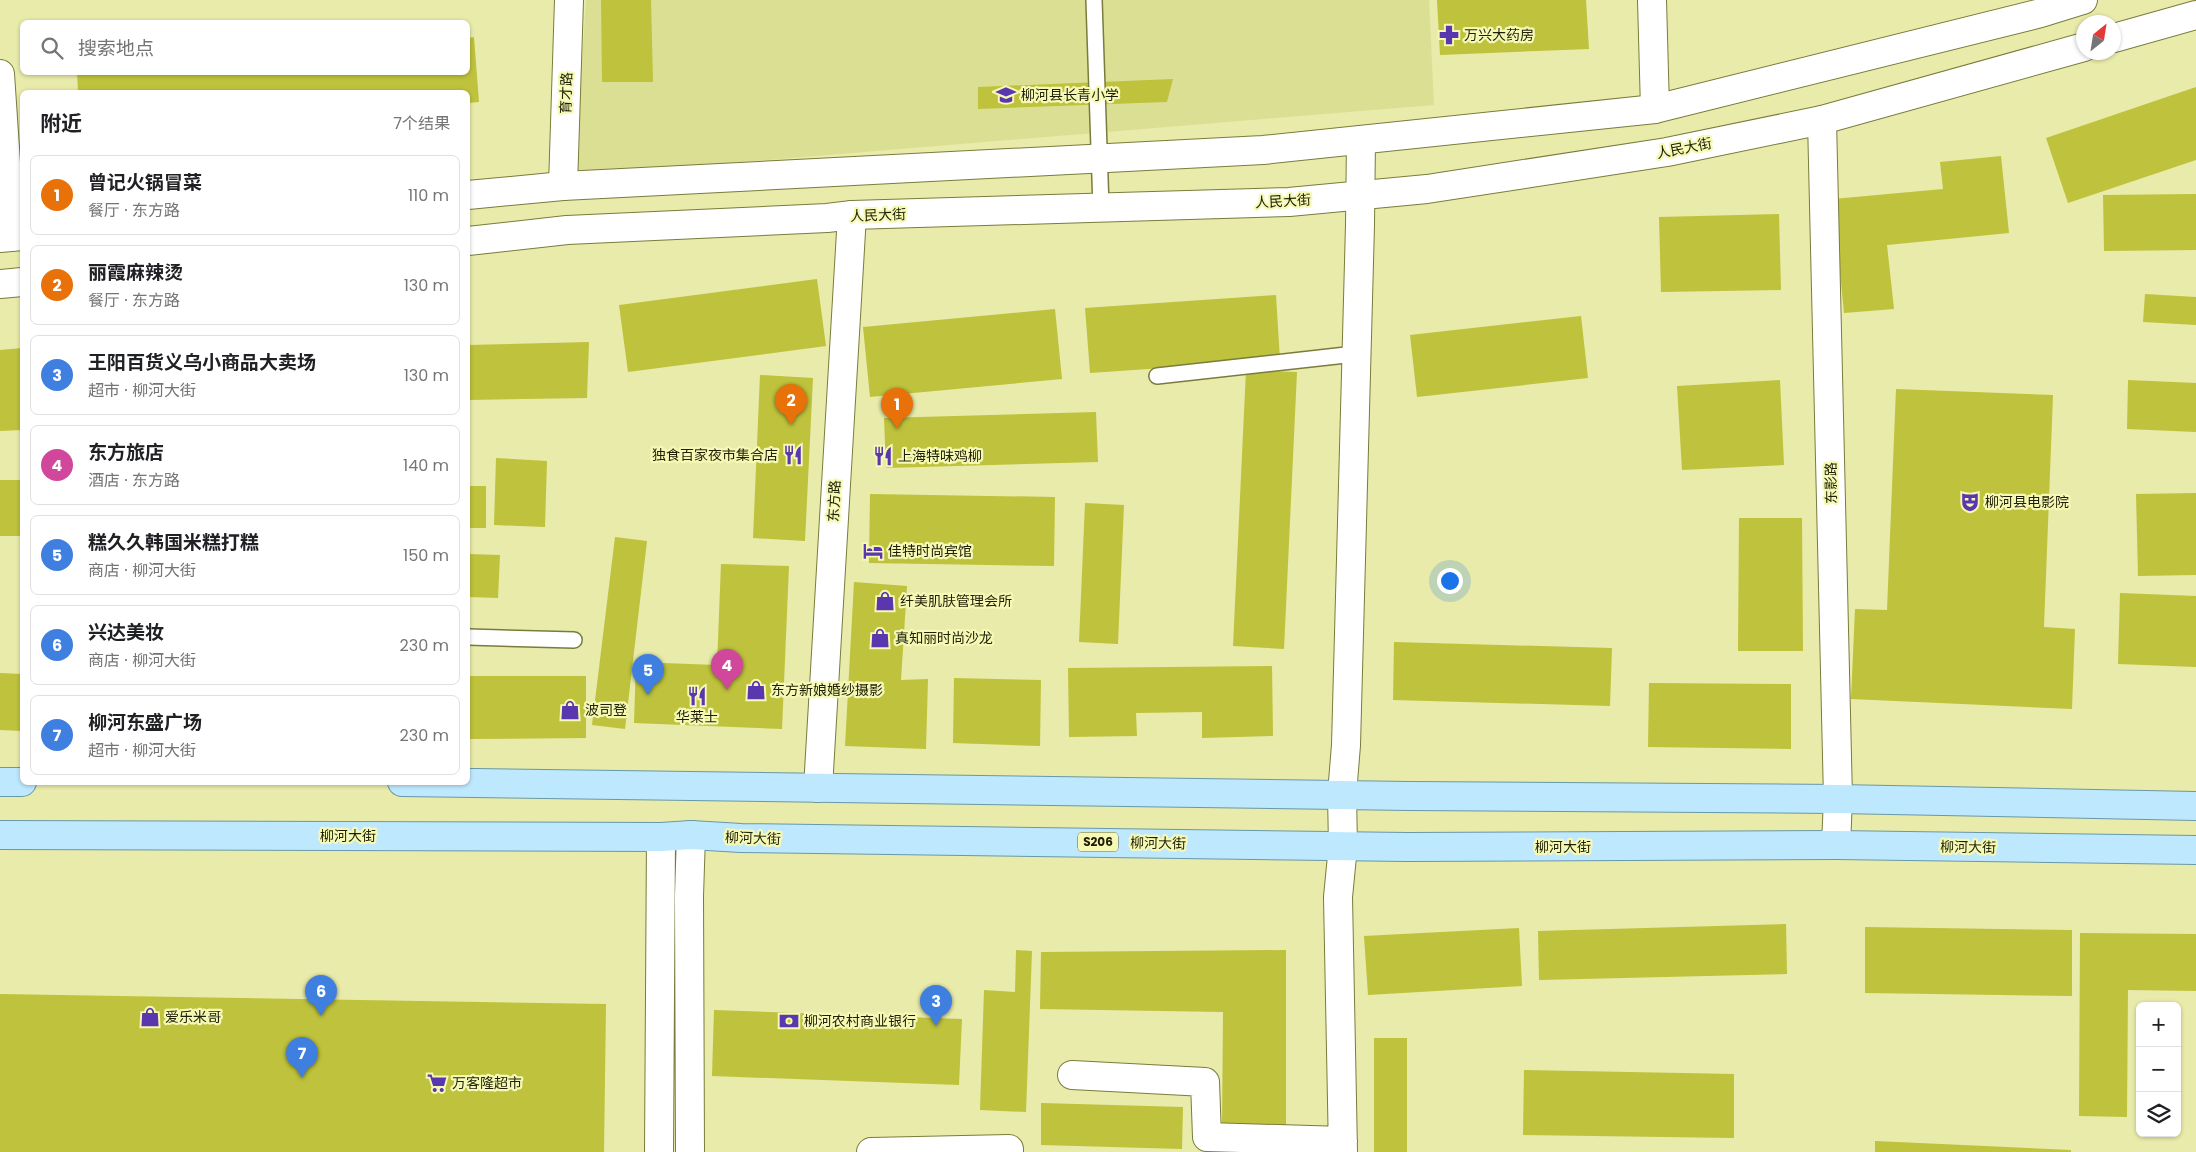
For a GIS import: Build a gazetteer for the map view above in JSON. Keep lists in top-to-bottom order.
{
  "streets": {
    "main road": ["柳河大街", "S206"],
    "street": [
      "育才路",
      "人民大街",
      "东影路",
      "东方路"
    ]
  },
  "crossings": [
    ["人民大街", "东影路"],
    ["人民大街", "东方路"],
    ["东影路", "柳河大街"]
  ],
  "places": {
    "pharmacy": ["万兴大药房"],
    "school or university": ["柳河县长青小学"],
    "restaurant": ["独食百家夜市集合店", "上海特味鸡柳", "华莱士"],
    "theatre": ["柳河县电影院"],
    "hotel": ["佳特时尚宾馆"],
    "shop": [
      "纤美肌肤管理会所",
      "真知丽时尚沙龙",
      "东方新娘婚纱摄影",
      "波司登",
      "爱乐米哥"
    ],
    "bank": ["柳河农村商业银行"],
    "supermarket": ["万客隆超市"]
  },
  "north": "top right",
  "page": {
    "search": "搜索地点",
    "heading": ["附近", "7个结果"],
    "list": [
      {
        "mark": "1",
        "name": "曾记火锅冒菜",
        "note": "餐厅 · 东方路",
        "value": "110 m"
      },
      {
        "mark": "2",
        "name": "丽霞麻辣烫",
        "note": "餐厅 · 东方路",
        "value": "130 m"
      },
      {
        "mark": "3",
        "name": "王阳百货义乌小商品大卖场",
        "note": "超市 · 柳河大街",
        "value": "130 m"
      },
      {
        "mark": "4",
        "name": "东方旅店",
        "note": "酒店 · 东方路",
        "value": "140 m"
      },
      {
        "mark": "5",
        "name": "糕久久韩国米糕打糕",
        "note": "商店 · 柳河大街",
        "value": "150 m"
      },
      {
        "mark": "6",
        "name": "兴达美妆",
        "note": "商店 · 柳河大街",
        "value": "230 m"
      },
      {
        "mark": "7",
        "name": "柳河东盛广场",
        "note": "超市 · 柳河大街",
        "value": "230 m"
      }
    ],
    "pins": [
      "2",
      "1",
      "4",
      "5",
      "6",
      "3",
      "7"
    ],
    "map_buttons": ["+", "−"]
  }
}
